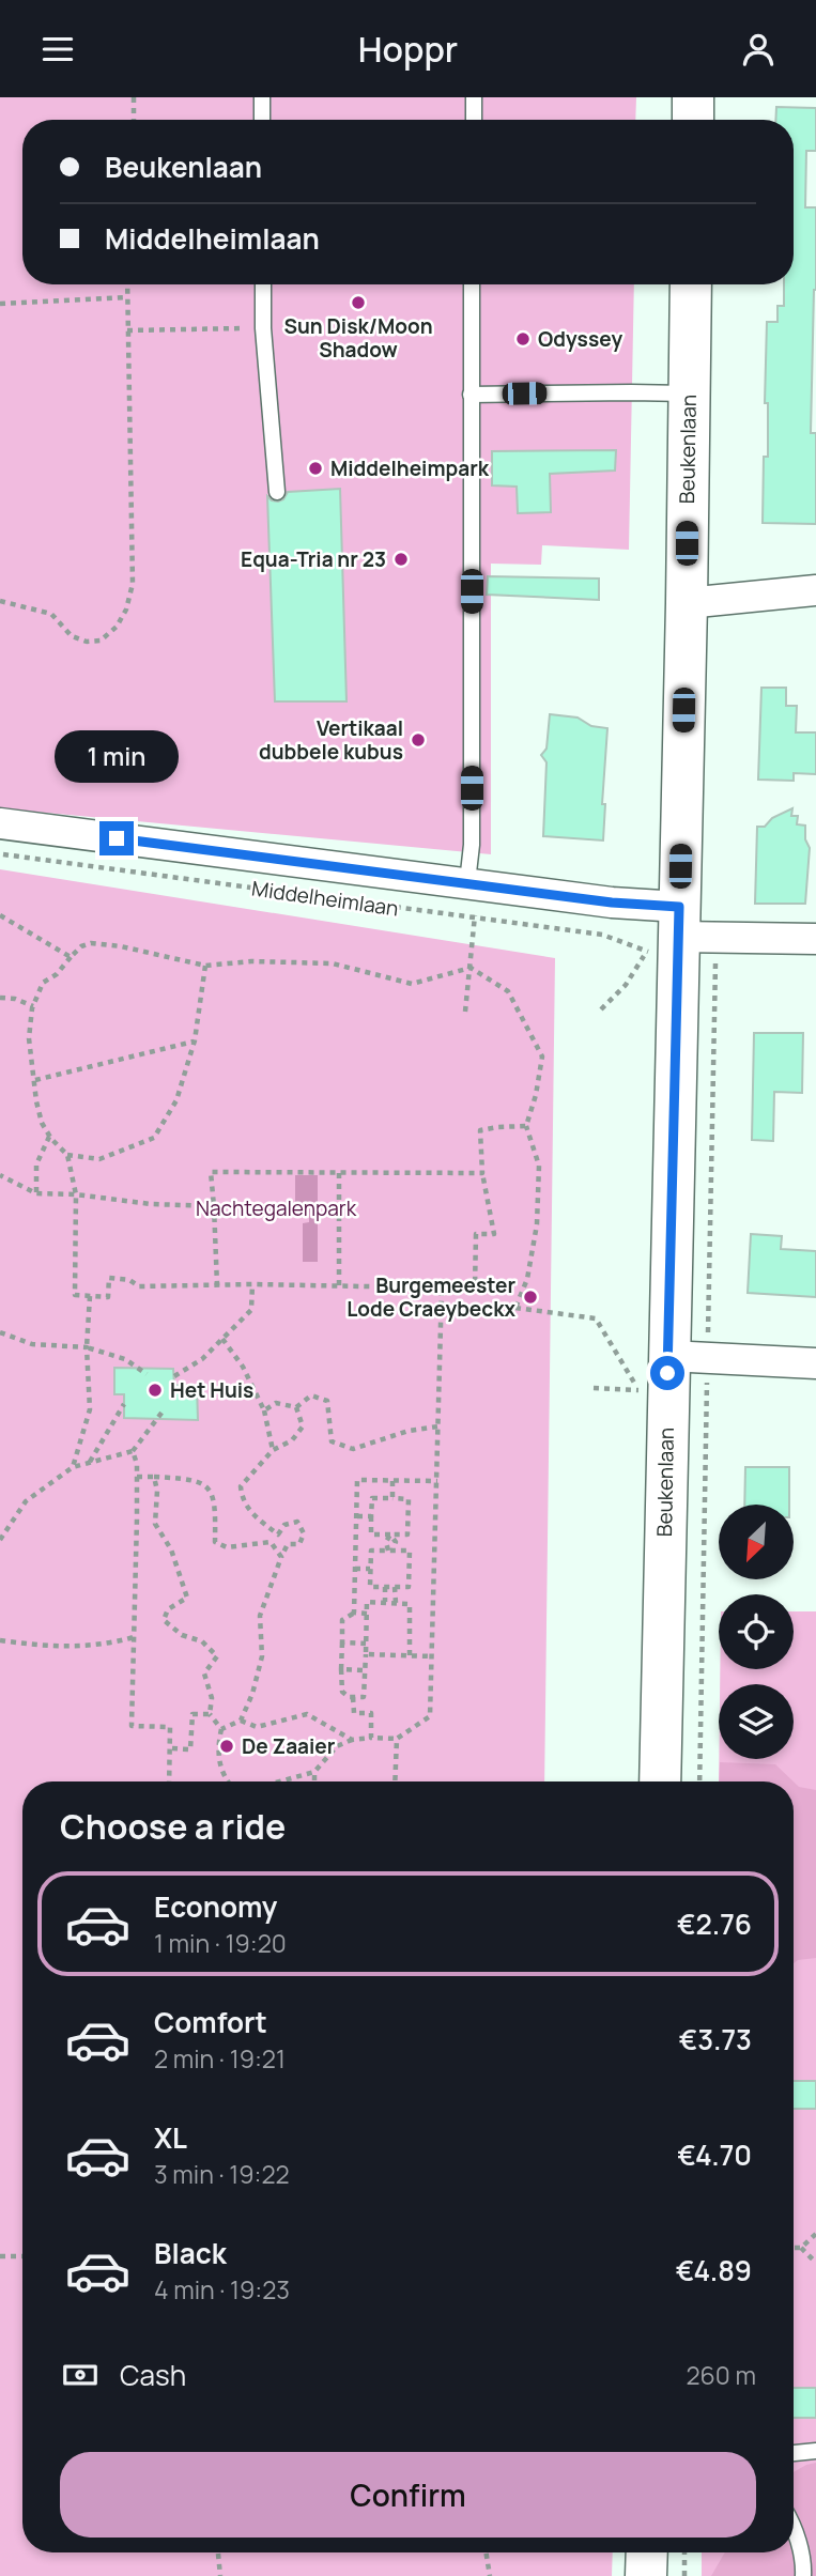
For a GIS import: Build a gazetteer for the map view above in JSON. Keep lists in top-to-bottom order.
{
  "streets": {
    "street": ["Beukenlaan", "Middelheimlaan"]
  },
  "crossings": [
    ["Beukenlaan", "Middelheimlaan"]
  ],
  "parks": ["Nachtegalenpark"],
  "places": [
    "Sun Disk/Moon Shadow",
    "Odyssey",
    "Middelheimpark",
    "Equa-Tria nr 23",
    "Vertikaal dubbele kubus",
    "Burgemeester Lode Craeybeckx",
    "Het Huis",
    "De Zaaier"
  ],
  "north": "bottom left",
  "page": {
    "header": "Hoppr",
    "banner": ["Beukenlaan", "Middelheimlaan"],
    "bubble": "1 min",
    "heading": "Choose a ride",
    "list": [
      {
        "name": "Economy",
        "note": "1 min · 19:20",
        "value": "€2.76"
      },
      {
        "name": "Comfort",
        "note": "2 min · 19:21",
        "value": "€3.73"
      },
      {
        "name": "XL",
        "note": "3 min · 19:22",
        "value": "€4.70"
      },
      {
        "name": "Black",
        "note": "4 min · 19:23",
        "value": "€4.89"
      }
    ],
    "pay": ["Cash", "260 m"],
    "buttons": "Confirm"
  }
}
